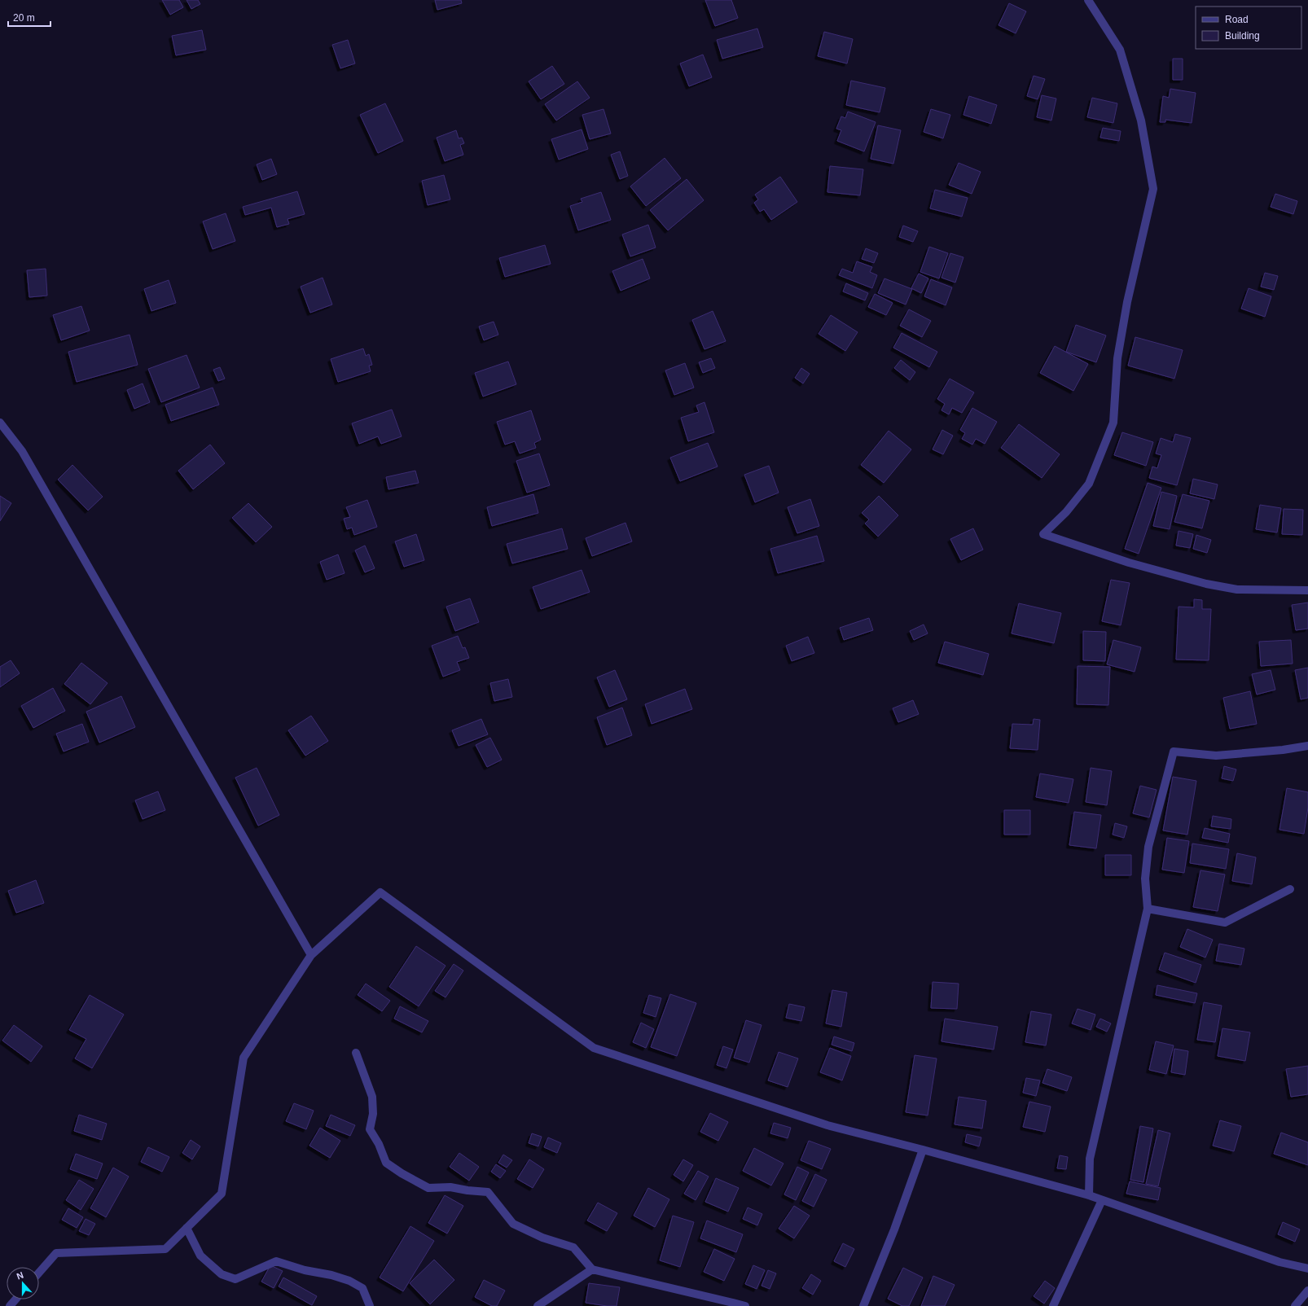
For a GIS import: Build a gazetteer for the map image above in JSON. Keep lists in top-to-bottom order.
{
  "legend": ["Road", "Building"],
  "scale_bar": "20 m",
  "north": "top"
}
